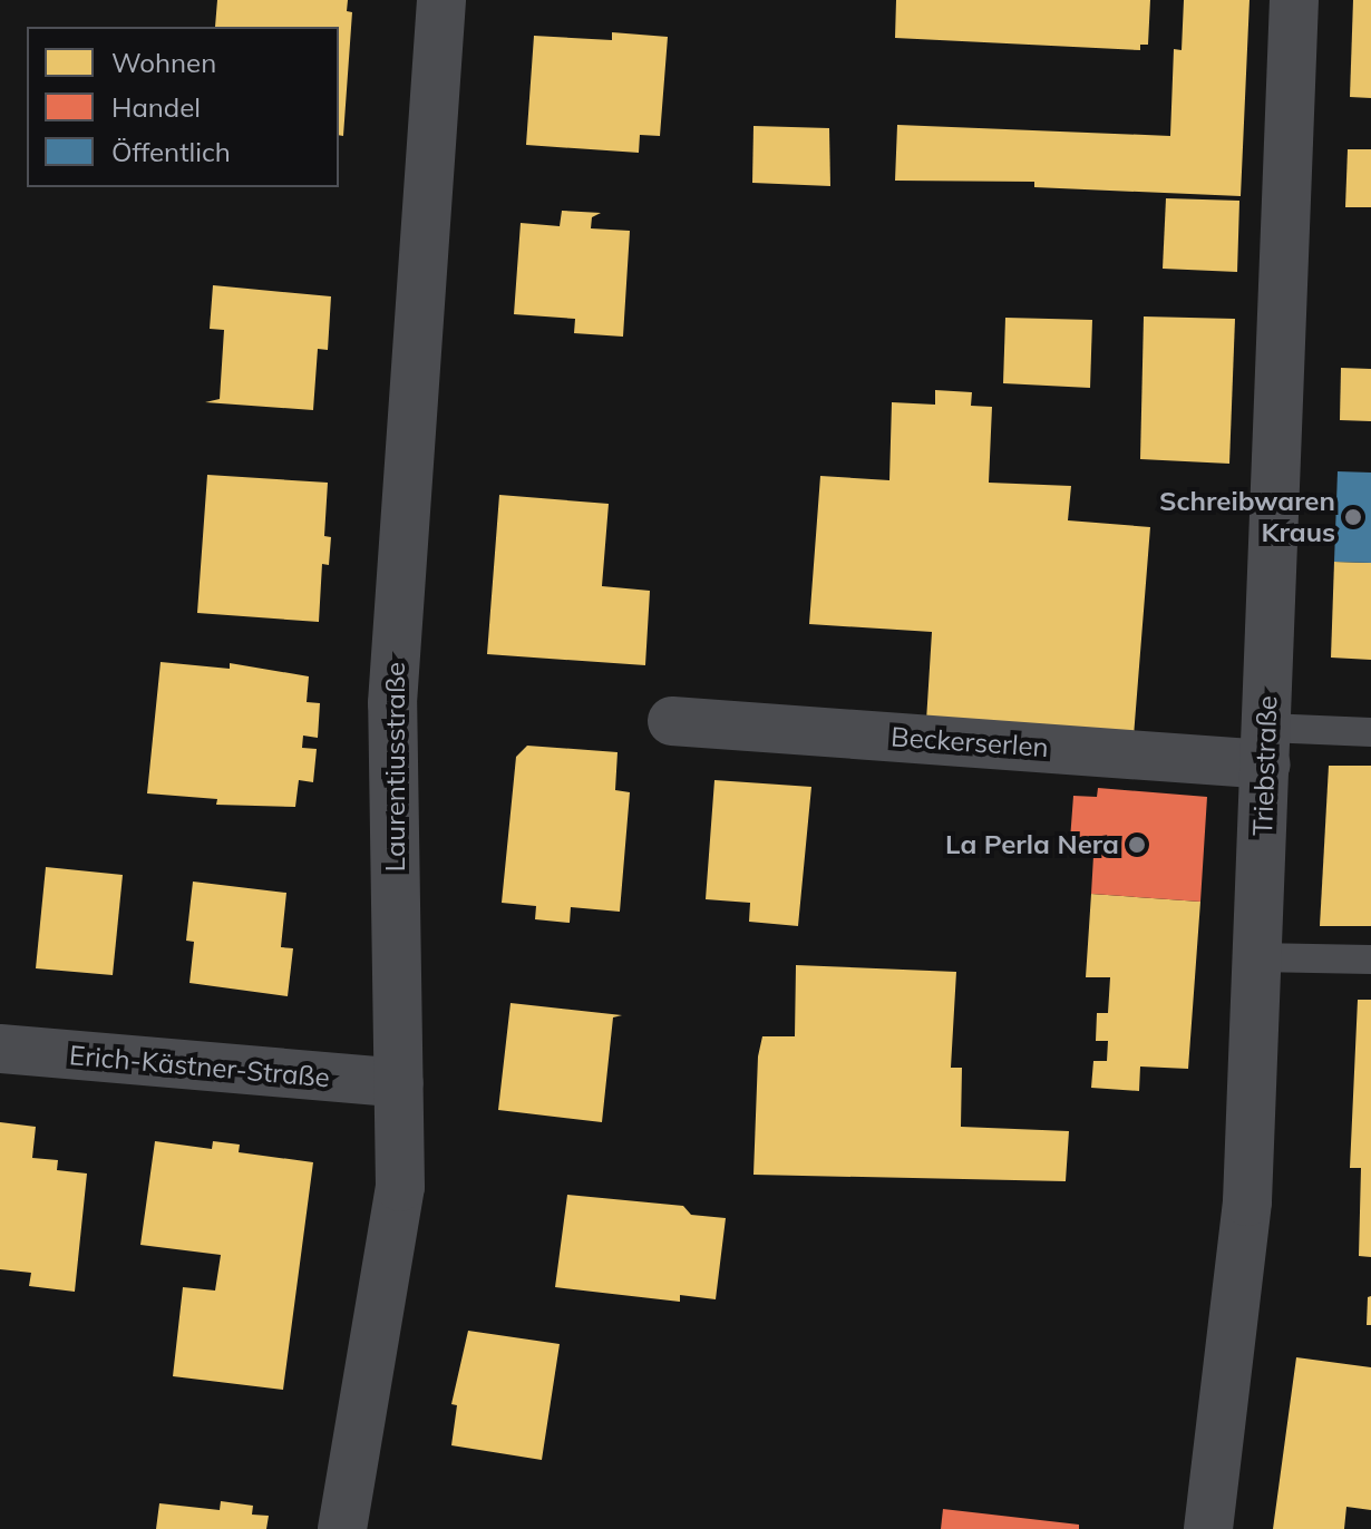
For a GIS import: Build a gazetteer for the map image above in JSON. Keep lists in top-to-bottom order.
{
  "streets": {
    "street": [
      "Beckerserlen",
      "Triebstraße",
      "Laurentiusstraße",
      "Erich-Kästner-Straße"
    ]
  },
  "crossings": [
    ["Beckerserlen", "Triebstraße"],
    ["Laurentiusstraße", "Erich-Kästner-Straße"]
  ],
  "places": ["Schreibwaren Kraus", "La Perla Nera"],
  "legend": ["Wohnen", "Handel", "Öffentlich"]
}
